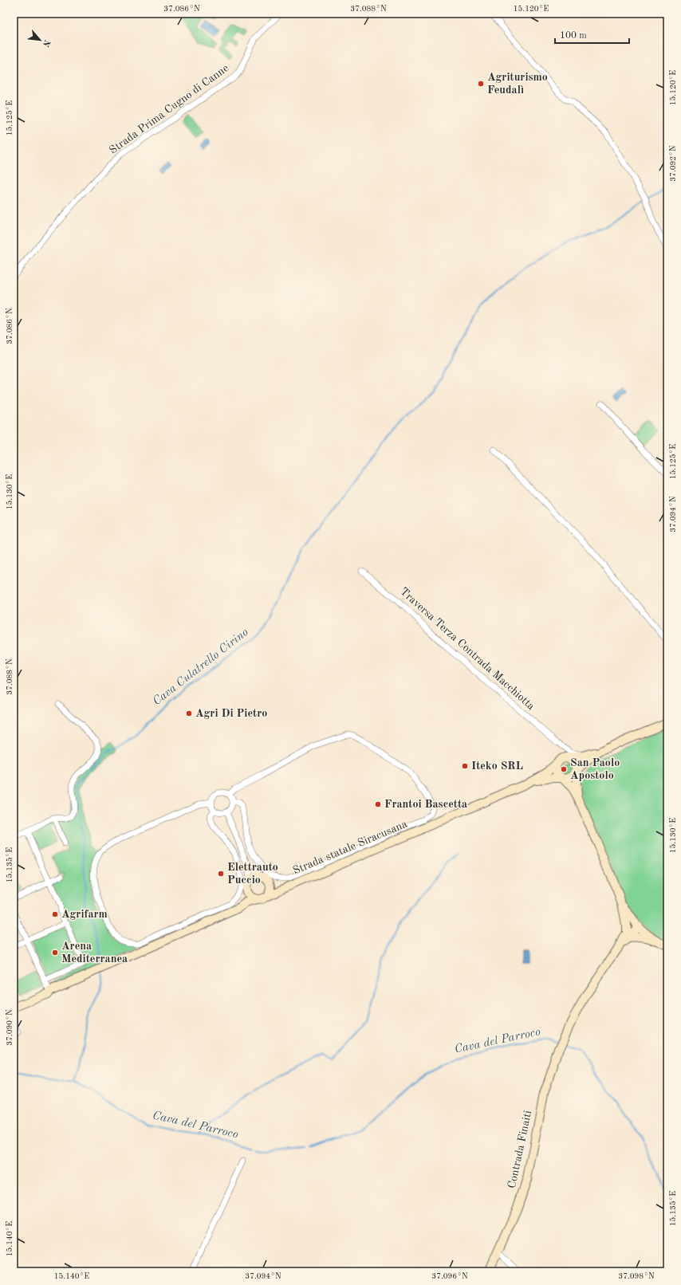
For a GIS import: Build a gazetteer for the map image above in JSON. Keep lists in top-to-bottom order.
{
  "streets": {
    "main road": ["Strada statale Siracusana", "Contrada Finaiti"],
    "street": ["Strada Prima Cugno di Canne", "Traversa Terza Contrada Macchiotta"]
  },
  "water": ["Cava Culatrello Cirino", "Cava del Parroco"],
  "places": [
    "Agriturismo Feudalì",
    "Agri Di Pietro",
    "Iteko SRL",
    "San Paolo Apostolo",
    "Frantoi Bascetta",
    "Elettrauto Puccio",
    "Agrifarm",
    "Arena Mediterranea"
  ],
  "scale_bar": "100 m",
  "north": "bottom right",
  "coordinates": [
    "37.086°N",
    "37.088°N",
    "15.120°E",
    "15.125°E",
    "37.092°N",
    "15.130°E",
    "37.094°N",
    "15.135°E",
    "37.090°N",
    "15.140°E",
    "37.096°N",
    "37.098°N"
  ]
}
